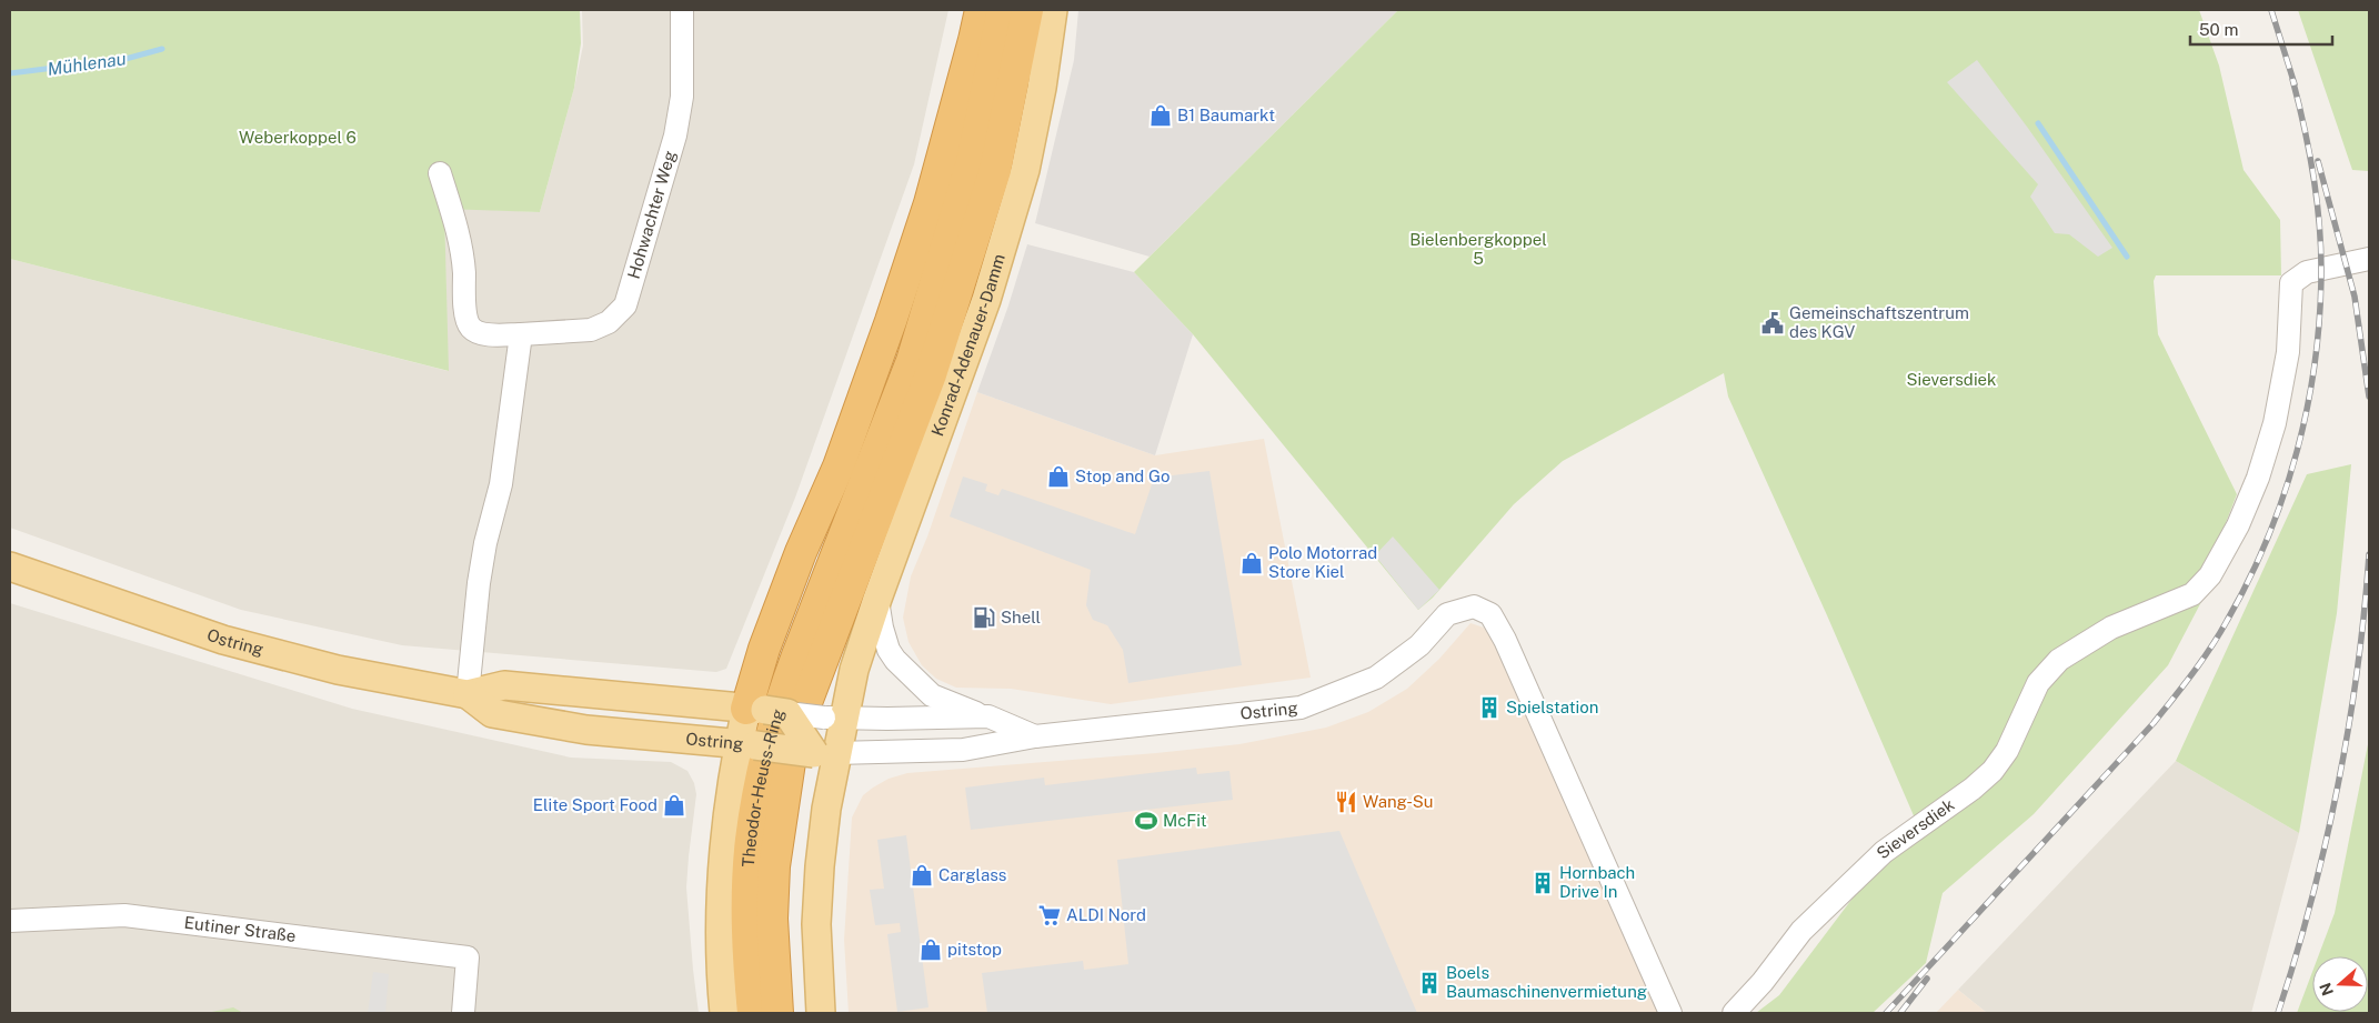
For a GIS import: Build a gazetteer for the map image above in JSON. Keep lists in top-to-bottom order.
{
  "streets": {
    "highway": ["Konrad-Adenauer-Damm", "Theodor-Heuss-Ring"],
    "main road": ["Ostring"],
    "street": ["Hohwachter Weg", "Sieversdiek", "Eutiner Straße"]
  },
  "crossings": [
    ["Konrad-Adenauer-Damm", "Ostring"],
    ["Konrad-Adenauer-Damm", "Theodor-Heuss-Ring"],
    ["Ostring", "Theodor-Heuss-Ring"]
  ],
  "water": ["Mühlenau"],
  "parks": ["Weberkoppel 6", "Bielenbergkoppel 5", "Sieversdiek"],
  "places": {
    "shop": [
      "B1 Baumarkt",
      "Stop and Go",
      "Polo Motorrad Store Kiel",
      "Elite Sport Food",
      "Carglass",
      "pitstop"
    ],
    "public building": ["Gemeinschaftszentrum des KGV"],
    "fuel station": ["Shell"],
    "building": ["Spielstation", "Hornbach Drive In", "Boels Baumaschinenvermietung"],
    "restaurant": ["Wang-Su"],
    "sports": ["McFit"],
    "supermarket": ["ALDI Nord"]
  },
  "scale_bar": "50 m",
  "north": "left"
}
